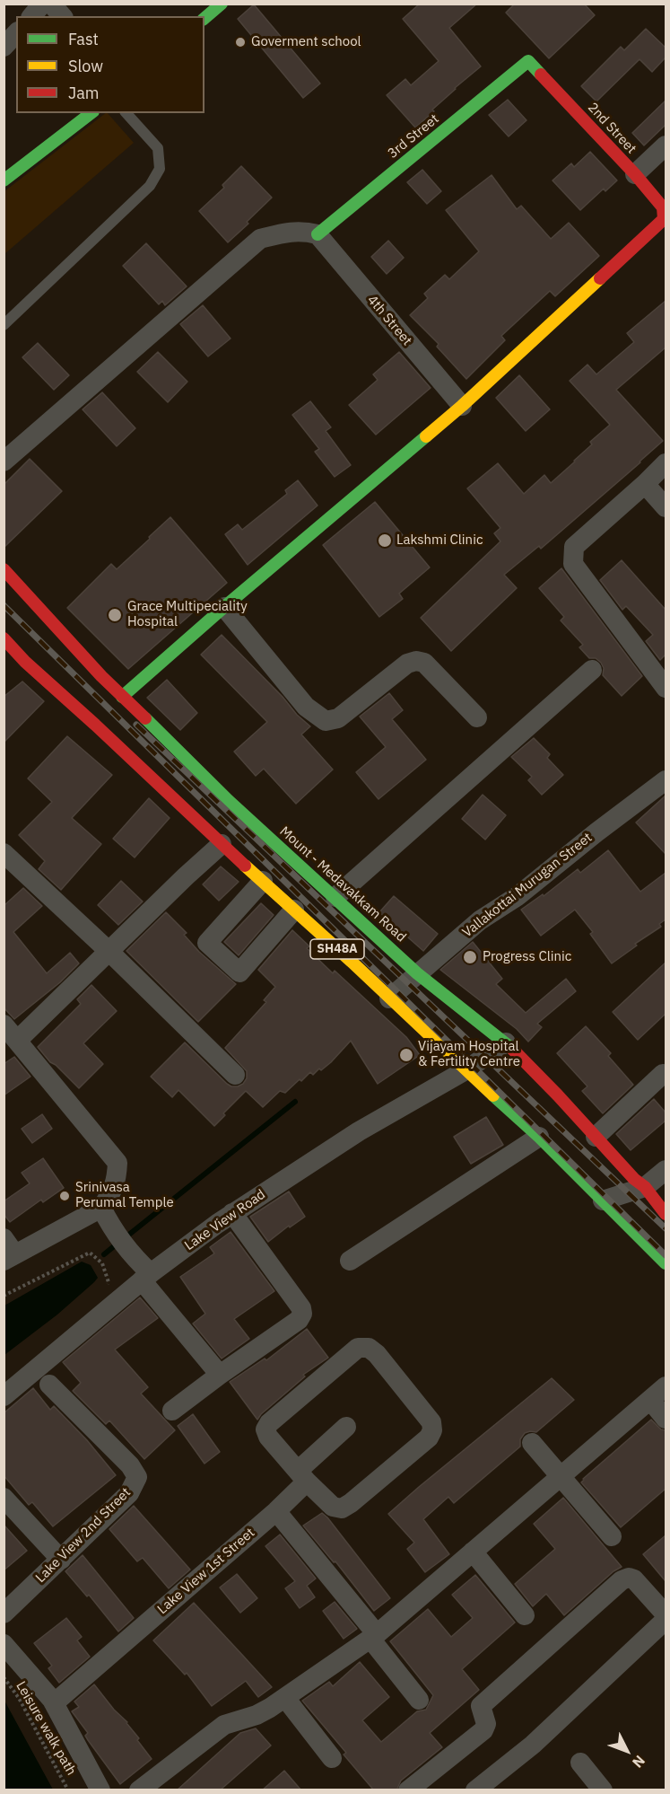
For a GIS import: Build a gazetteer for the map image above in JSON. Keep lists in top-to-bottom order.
{
  "streets": {
    "main road": [
      "2nd Street",
      "3rd Street",
      "Mount - Medavakkam Road",
      "SH48A"
    ],
    "street": [
      "4th Street",
      "Vallakottai Murugan Street",
      "Lake View Road",
      "Lake View 2nd Street",
      "Lake View 1st Street"
    ],
    "path": ["Leisure walk path"]
  },
  "crossings": [
    ["2nd Street", "3rd Street"],
    ["2nd Street", "4th Street"],
    ["3rd Street", "4th Street"],
    ["Mount - Medavakkam Road", "Vallakottai Murugan Street"],
    ["Mount - Medavakkam Road", "Lake View Road"],
    ["Vallakottai Murugan Street", "SH48A"],
    ["SH48A", "Lake View Road"]
  ],
  "places": [
    "Goverment school",
    "Lakshmi Clinic",
    "Grace Multipeciality Hospital",
    "Progress Clinic",
    "Vijayam Hospital & Fertility Centre",
    "Srinivasa Perumal Temple"
  ],
  "legend": ["Fast", "Slow", "Jam"],
  "north": "bottom right"
}
